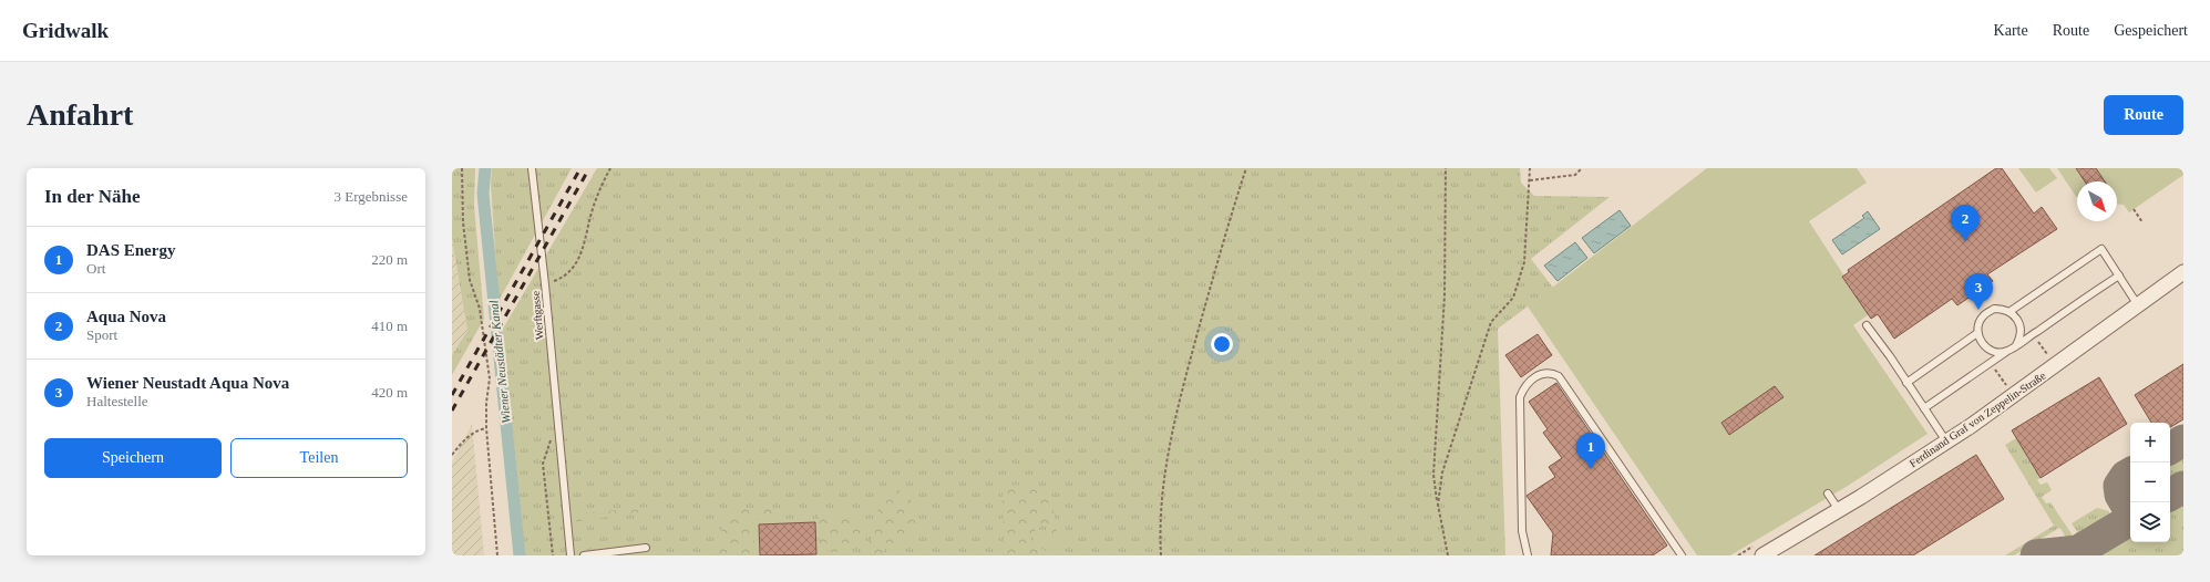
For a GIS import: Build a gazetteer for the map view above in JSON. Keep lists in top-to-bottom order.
{
  "streets": {
    "street": ["Ferdinand Graf von Zeppelin-Straße"],
    "lane": ["Werftgasse"]
  },
  "water": ["Wiener Neustädter Kanal"],
  "north": "bottom right",
  "page": {
    "header": "Gridwalk",
    "nav": ["Karte", "Route", "Gespeichert"],
    "buttons": [
      "Route",
      ["Speichern", "Teilen"]
    ],
    "title": "Anfahrt",
    "heading": ["In der Nähe", "3 Ergebnisse"],
    "pins": ["2", "3", "1"],
    "list": [
      {
        "mark": "1",
        "name": "DAS Energy",
        "note": "Ort",
        "value": "220 m"
      },
      {
        "mark": "2",
        "name": "Aqua Nova",
        "note": "Sport",
        "value": "410 m"
      },
      {
        "mark": "3",
        "name": "Wiener Neustadt Aqua Nova",
        "note": "Haltestelle",
        "value": "420 m"
      }
    ],
    "map_buttons": ["+", "−"]
  }
}
